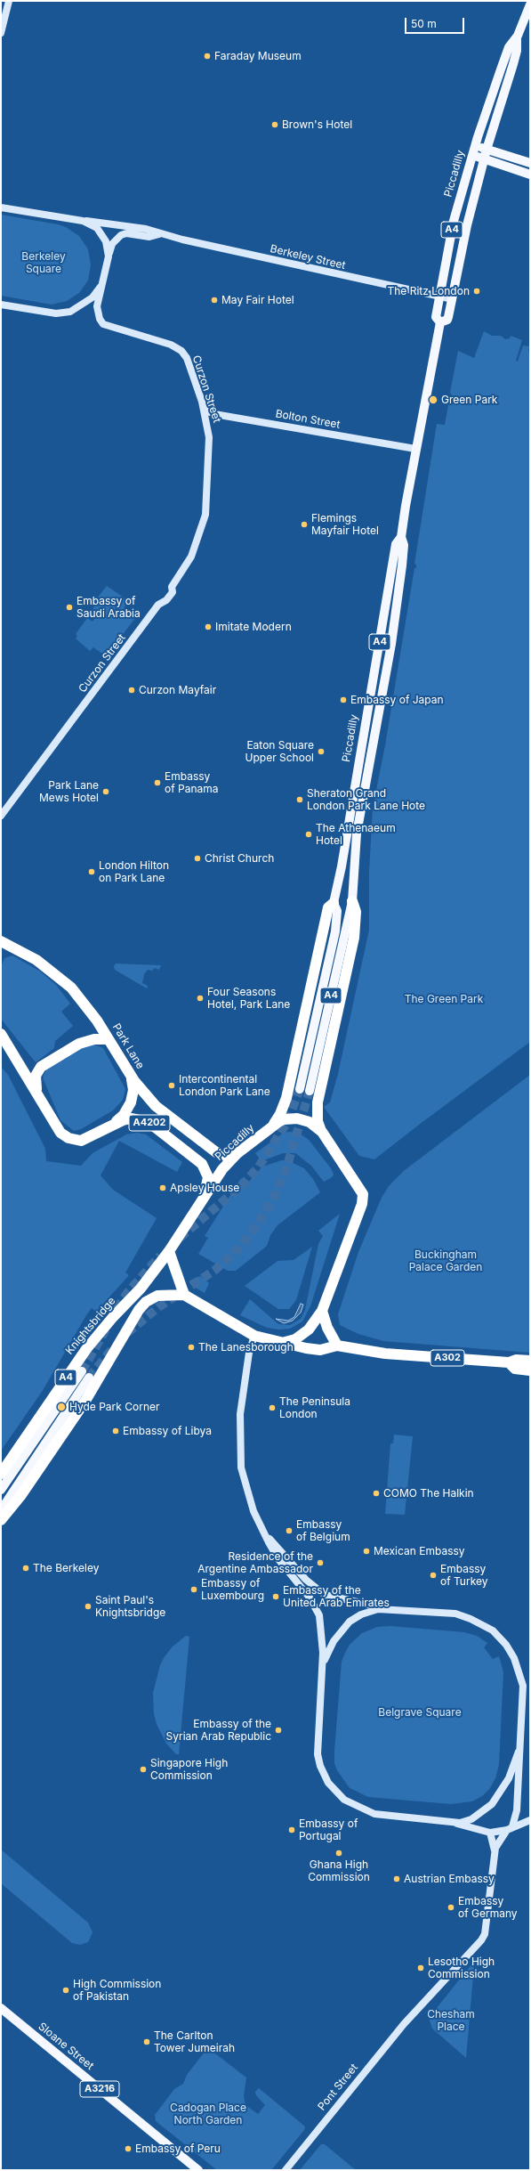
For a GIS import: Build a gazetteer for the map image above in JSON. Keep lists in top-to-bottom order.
{
  "streets": {
    "highway": [
      "Piccadilly",
      "A4",
      "Park Lane",
      "A4202",
      "Knightsbridge",
      "A302"
    ],
    "main road": [
      "Berkeley Street",
      "Curzon Street",
      "Bolton Street",
      "Sloane Street",
      "Pont Street",
      "A3216"
    ]
  },
  "crossings": [
    ["Piccadilly", "A4"],
    ["Piccadilly", "Berkeley Street"],
    ["Piccadilly", "Bolton Street"],
    ["Piccadilly", "Park Lane"],
    ["Piccadilly", "A4202"],
    ["Piccadilly", "Knightsbridge"],
    ["A4", "A302"],
    ["Curzon Street", "Bolton Street"],
    ["Park Lane", "A4202"]
  ],
  "parks": [
    "Berkeley Square",
    "The Green Park",
    "Buckingham Palace Garden",
    "Belgrave Square",
    "Chesham Place",
    "Cadogan Place North Garden"
  ],
  "places": [
    "Faraday Museum",
    "Brown's Hotel",
    "The Ritz London",
    "May Fair Hotel",
    "Green Park",
    "Flemings Mayfair Hotel",
    "Embassy of Saudi Arabia",
    "Imitate Modern",
    "Curzon Mayfair",
    "Embassy of Japan",
    "Eaton Square Upper School",
    "Embassy of Panama",
    "Park Lane Mews Hotel",
    "Sheraton Grand London Park Lane Hote",
    "The Athenaeum Hotel",
    "Christ Church",
    "London Hilton on Park Lane",
    "Four Seasons Hotel, Park Lane",
    "Intercontinental London Park Lane",
    "Apsley House",
    "The Lanesborough",
    "Hyde Park Corner",
    "The Peninsula London",
    "Embassy of Libya",
    "COMO The Halkin",
    "Embassy of Belgium",
    "Mexican Embassy",
    "Residence of the Argentine Ambassador",
    "The Berkeley",
    "Embassy of Turkey",
    "Embassy of Luxembourg",
    "Embassy of the United Arab Emirates",
    "Saint Paul's Knightsbridge",
    "Embassy of the Syrian Arab Republic",
    "Singapore High Commission",
    "Embassy of Portugal",
    "Ghana High Commission",
    "Austrian Embassy",
    "Embassy of Germany",
    "Lesotho High Commission",
    "High Commission of Pakistan",
    "The Carlton Tower Jumeirah",
    "Embassy of Peru"
  ],
  "scale_bar": "50 m"
}
